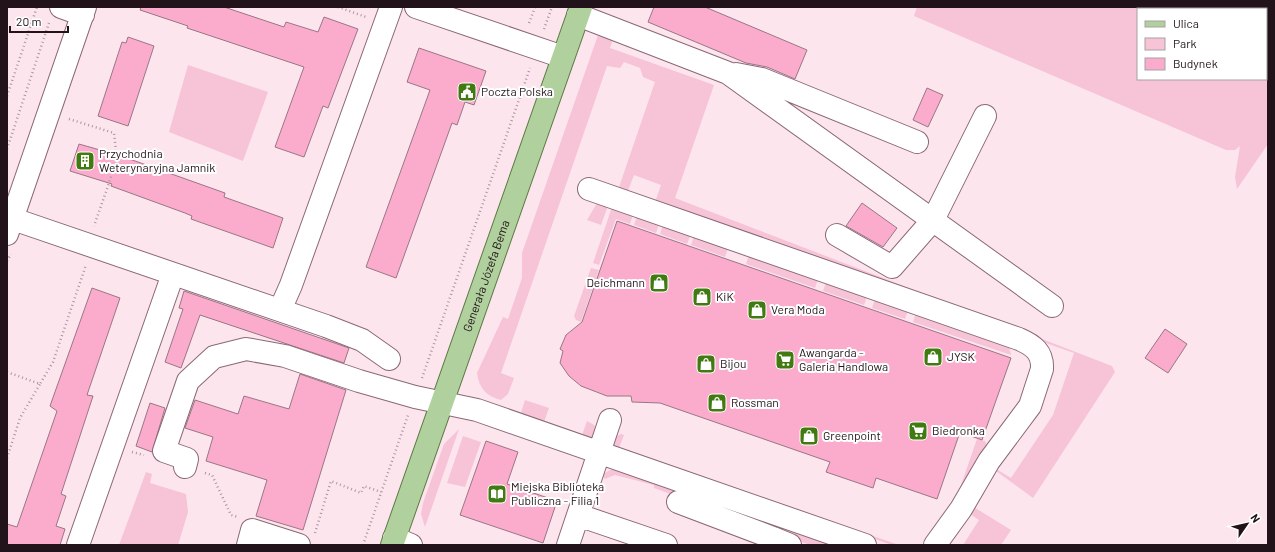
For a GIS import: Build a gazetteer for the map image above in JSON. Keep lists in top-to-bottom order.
{
  "streets": {
    "main road": ["Generała Józefa Bema"]
  },
  "places": {
    "public building": ["Poczta Polska"],
    "building": ["Przychodnia Weterynaryjna Jamnik"],
    "shop": [
      "Deichmann",
      "KiK",
      "Vera Moda",
      "JYSK",
      "Bijou",
      "Rossman",
      "Greenpoint"
    ],
    "supermarket": ["Awangarda - Galeria Handlowa", "Biedronka"],
    "library": ["Miejska Biblioteka Publiczna - Filia 1"]
  },
  "legend": ["Ulica", "Park", "Budynek"],
  "scale_bar": "20 m",
  "north": "top right"
}
